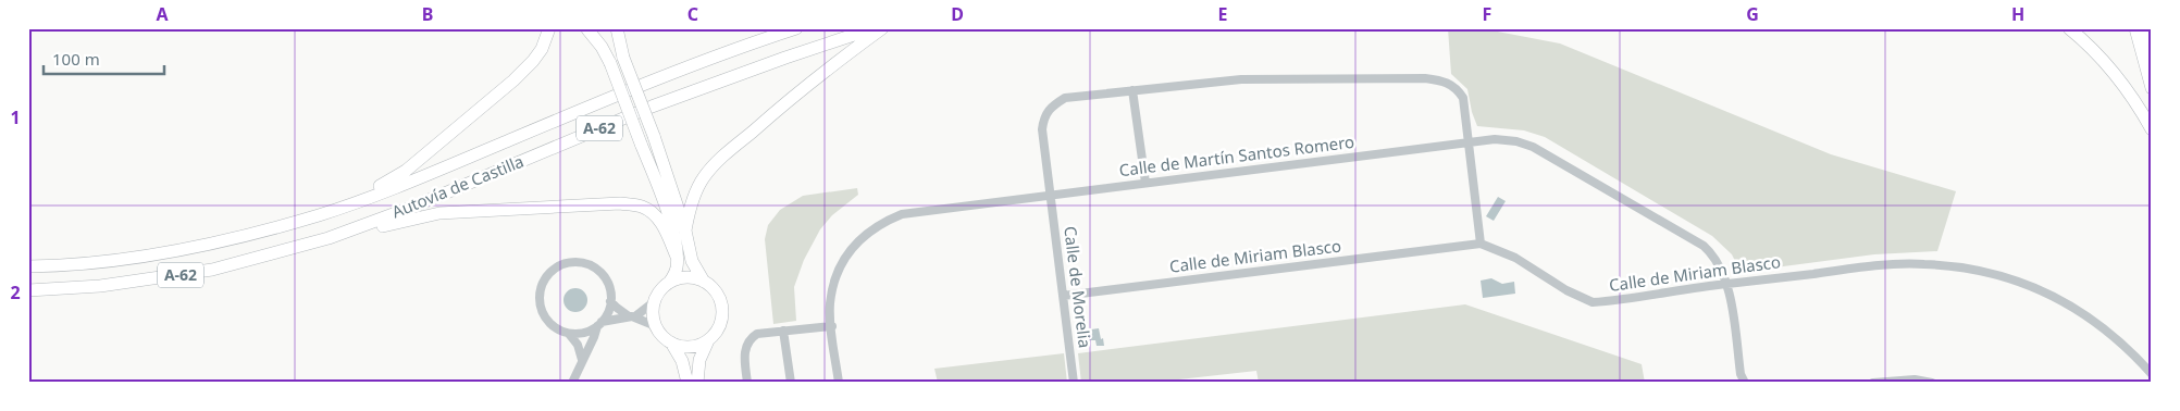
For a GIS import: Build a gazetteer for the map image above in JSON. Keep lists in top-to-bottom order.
{
  "streets": {
    "highway": ["A-62", "Autovía de Castilla"],
    "street": ["Calle de Martín Santos Romero", "Calle de Miriam Blasco", "Calle de Morelia"]
  },
  "crossings": [
    ["Calle de Martín Santos Romero", "Calle de Miriam Blasco"],
    ["Calle de Martín Santos Romero", "Calle de Morelia"],
    ["Calle de Miriam Blasco", "Calle de Morelia"]
  ],
  "scale_bar": "100 m",
  "grid": {
    "columns": [
      "A",
      "B",
      "C",
      "D",
      "E",
      "F",
      "G",
      "H"
    ],
    "rows": ["1", "2"]
  }
}
